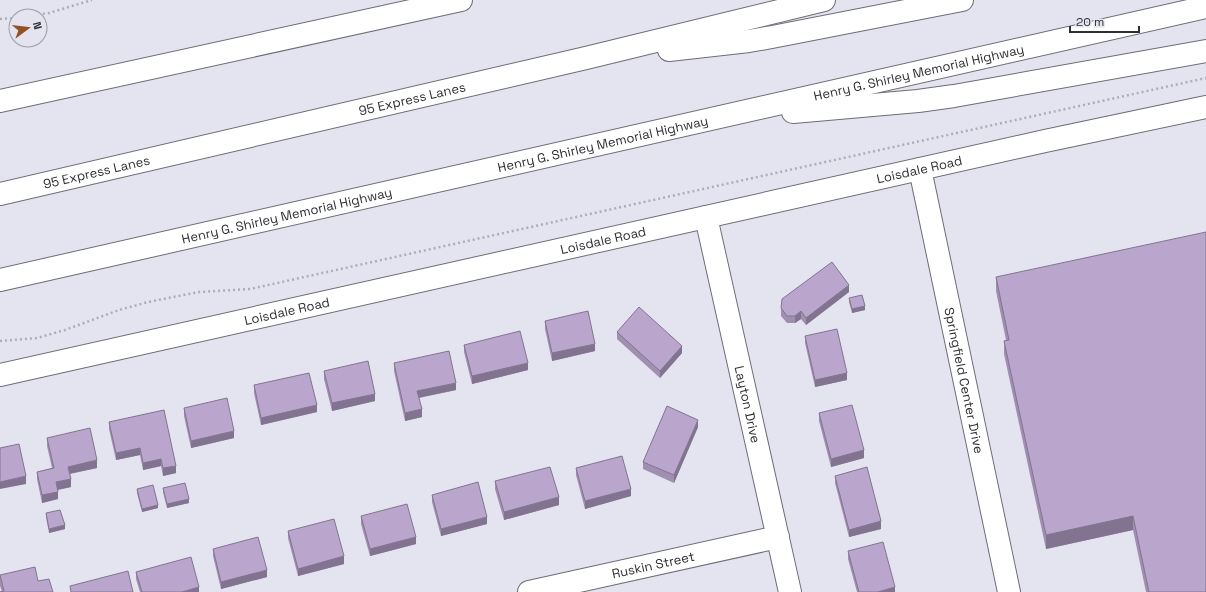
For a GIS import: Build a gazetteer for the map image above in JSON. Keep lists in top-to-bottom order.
{
  "streets": {
    "main road": [
      "Henry G. Shirley Memorial Highway",
      "95 Express Lanes",
      "Loisdale Road",
      "Springfield Center Drive",
      "Layton Drive",
      "Ruskin Street"
    ]
  },
  "crossings": [
    ["Loisdale Road", "Springfield Center Drive"],
    ["Loisdale Road", "Layton Drive"],
    ["Layton Drive", "Ruskin Street"]
  ],
  "scale_bar": "20 m",
  "north": "right"
}
